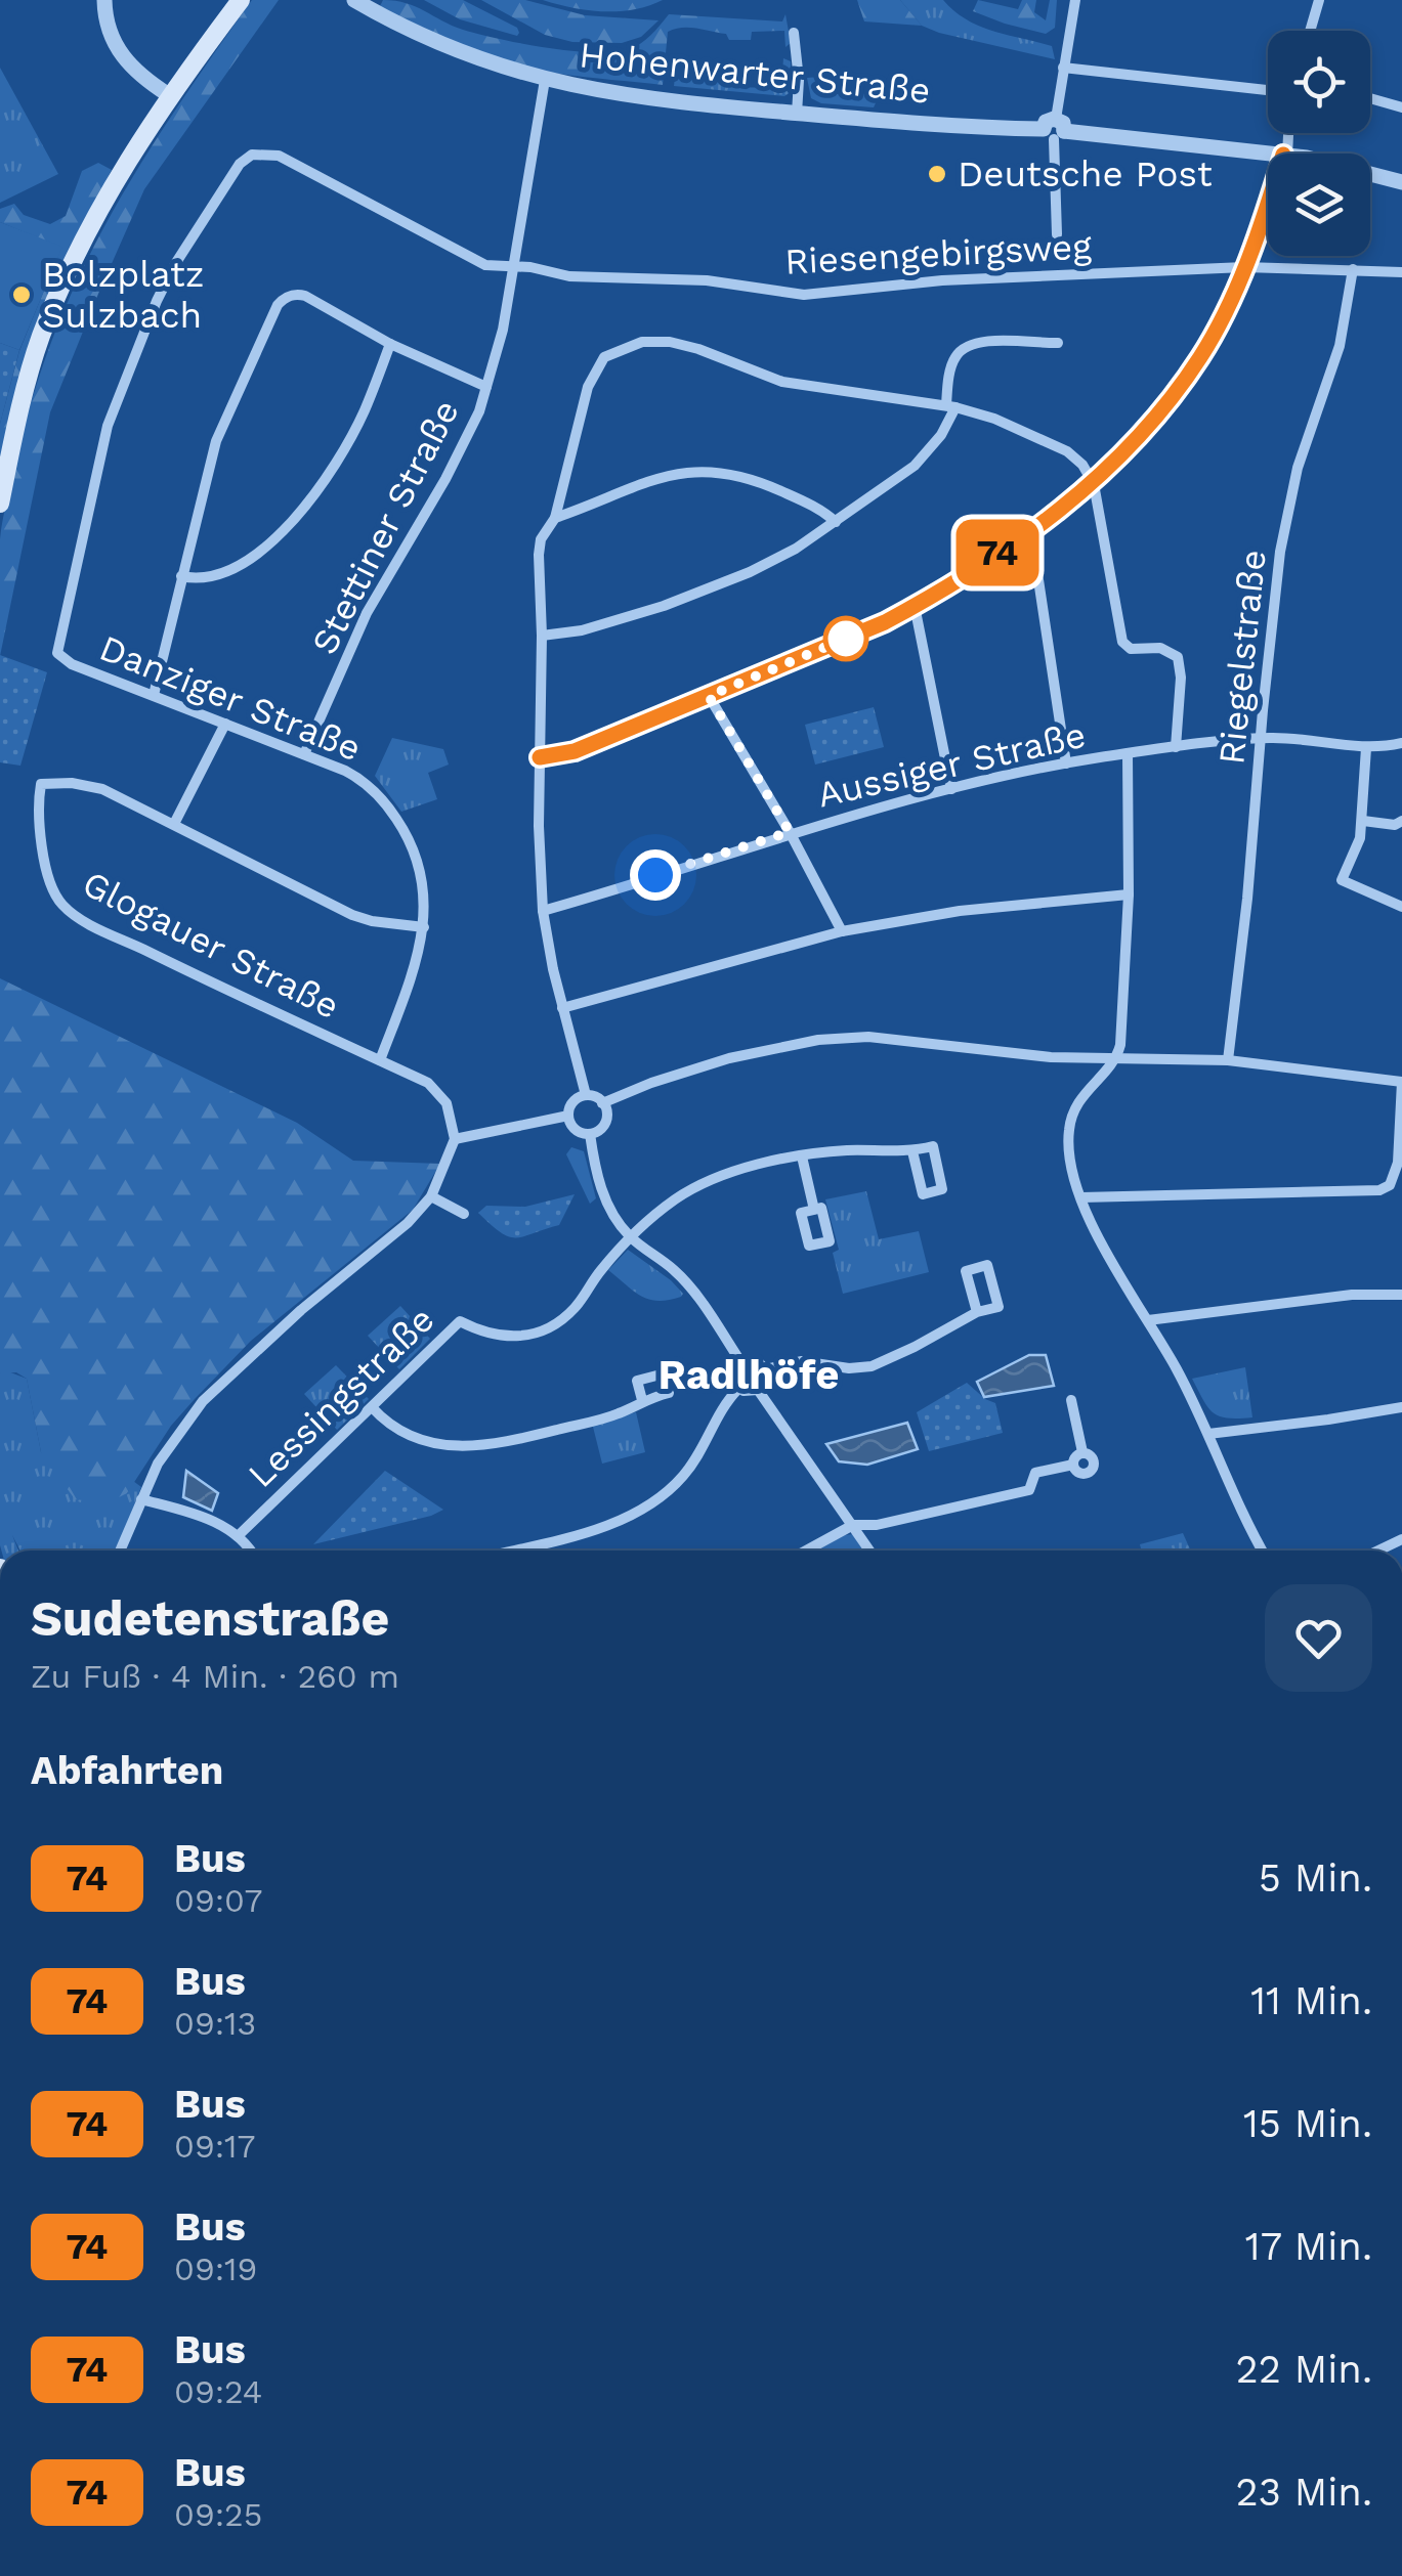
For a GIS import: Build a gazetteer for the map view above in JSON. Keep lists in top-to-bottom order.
{
  "streets": {
    "street": [
      "Hohenwarter Straße",
      "Riesengebirgsweg",
      "Stettiner Straße",
      "Riegelstraße",
      "Danziger Straße",
      "Aussiger Straße",
      "Glogauer Straße",
      "Lessingstraße"
    ]
  },
  "crossings": [
    ["Hohenwarter Straße", "Stettiner Straße"],
    ["Riesengebirgsweg", "Stettiner Straße"],
    ["Riesengebirgsweg", "Riegelstraße"],
    ["Riesengebirgsweg", "Danziger Straße"],
    ["Stettiner Straße", "Danziger Straße"],
    ["Riegelstraße", "Aussiger Straße"],
    ["Danziger Straße", "Glogauer Straße"]
  ],
  "districts": ["Radlhöfe"],
  "places": ["Deutsche Post", "Bolzplatz Sulzbach"],
  "lines": ["bus line 74"],
  "page": {
    "on_map": "74",
    "heading": [
      ["Sudetenstraße", "Zu Fuß · 4 Min. · 260 m"],
      "Abfahrten"
    ],
    "list": [
      {
        "mark": "74",
        "name": "Bus",
        "note": "09:07",
        "value": "5 Min."
      },
      {
        "mark": "74",
        "name": "Bus",
        "note": "09:13",
        "value": "11 Min."
      },
      {
        "mark": "74",
        "name": "Bus",
        "note": "09:17",
        "value": "15 Min."
      },
      {
        "mark": "74",
        "name": "Bus",
        "note": "09:19",
        "value": "17 Min."
      },
      {
        "mark": "74",
        "name": "Bus",
        "note": "09:24",
        "value": "22 Min."
      },
      {
        "mark": "74",
        "name": "Bus",
        "note": "09:25",
        "value": "23 Min."
      }
    ]
  }
}
